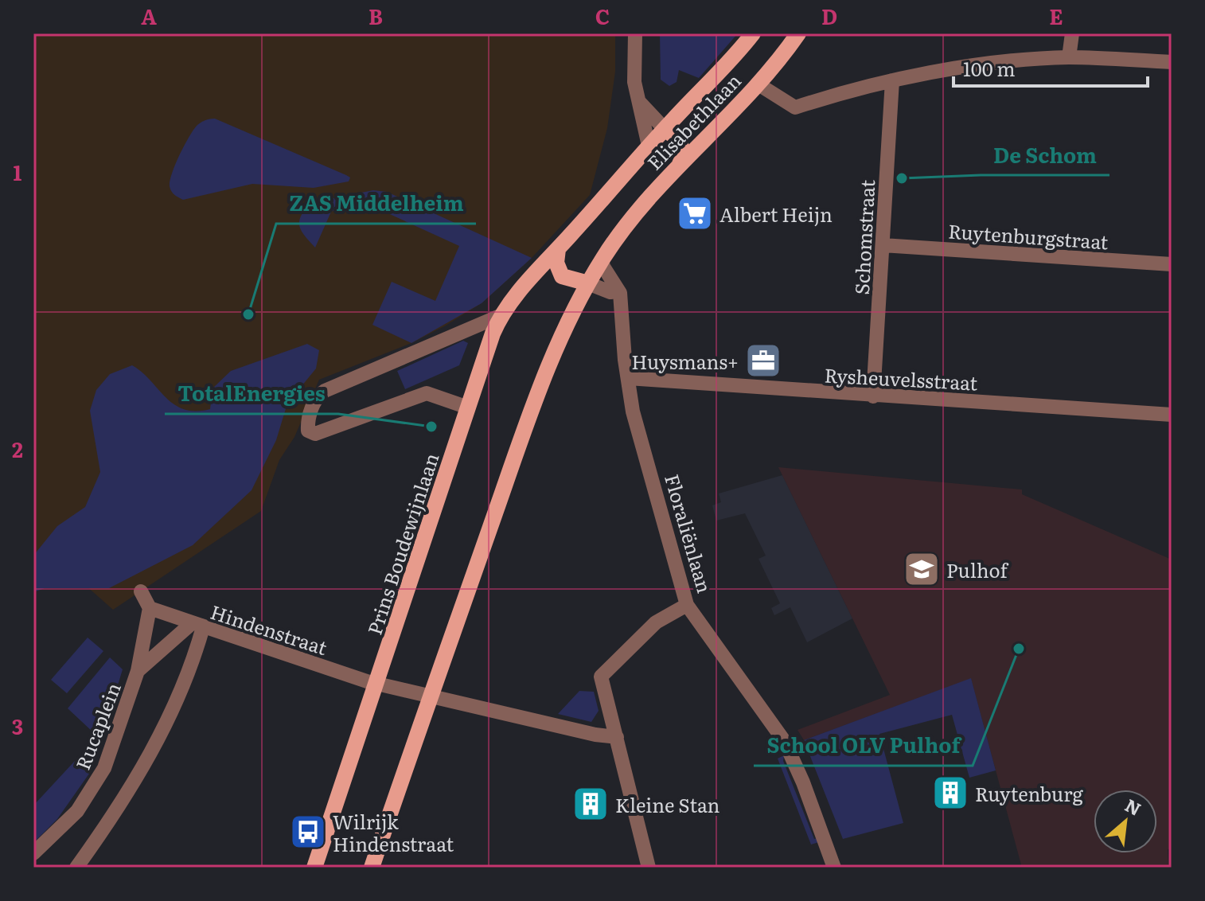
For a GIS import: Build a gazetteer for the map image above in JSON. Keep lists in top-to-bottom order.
{
  "streets": {
    "main road": ["Elisabethlaan", "Prins Boudewijnlaan"],
    "street": [
      "Ruytenburgstraat",
      "Schomstraat",
      "Rysheuvelsstraat",
      "Floraliënlaan",
      "Hindenstraat",
      "Rucaplein"
    ]
  },
  "crossings": [
    ["Elisabethlaan", "Floraliënlaan"],
    ["Elisabethlaan", "Prins Boudewijnlaan"],
    ["Ruytenburgstraat", "Schomstraat"],
    ["Schomstraat", "Rysheuvelsstraat"],
    ["Rysheuvelsstraat", "Floraliënlaan"],
    ["Prins Boudewijnlaan", "Hindenstraat"],
    ["Hindenstraat", "Rucaplein"]
  ],
  "places": {
    "other": [
      "De Schom",
      "ZAS Middelheim",
      "TotalEnergies",
      "School OLV Pulhof"
    ],
    "supermarket": ["Albert Heijn"],
    "office": ["Huysmans+"],
    "school or university": ["Pulhof"],
    "building": ["Ruytenburg", "Kleine Stan"],
    "bus stop": ["Wilrijk Hindenstraat"]
  },
  "scale_bar": "100 m",
  "north": "top right",
  "grid": {
    "columns": [
      "A",
      "B",
      "C",
      "D",
      "E"
    ],
    "rows": ["1", "2", "3"]
  }
}
